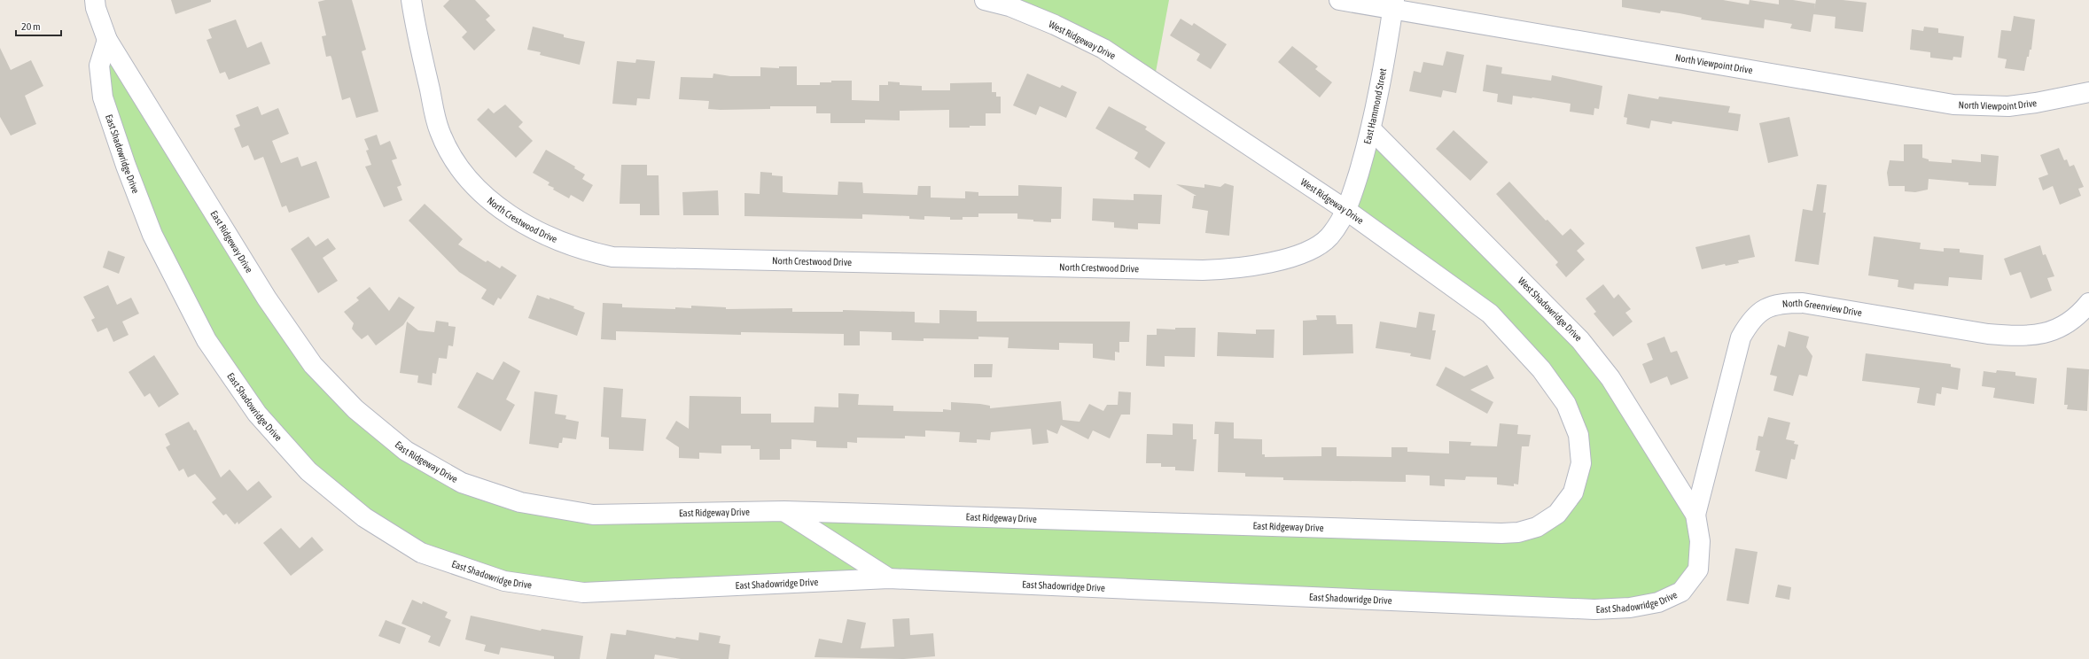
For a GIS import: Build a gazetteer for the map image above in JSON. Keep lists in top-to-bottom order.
{
  "streets": {
    "street": [
      "West Ridgeway Drive",
      "North Viewpoint Drive",
      "East Hammond Street",
      "East Shadowridge Drive",
      "North Crestwood Drive",
      "East Ridgeway Drive",
      "West Shadowridge Drive",
      "North Greenview Drive"
    ]
  },
  "crossings": [
    ["West Ridgeway Drive", "East Hammond Street"],
    ["West Ridgeway Drive", "North Crestwood Drive"],
    ["West Ridgeway Drive", "East Ridgeway Drive"],
    ["North Viewpoint Drive", "East Hammond Street"],
    ["East Hammond Street", "North Crestwood Drive"],
    ["East Hammond Street", "West Shadowridge Drive"],
    ["East Shadowridge Drive", "East Ridgeway Drive"],
    ["East Shadowridge Drive", "West Shadowridge Drive"],
    ["East Shadowridge Drive", "North Greenview Drive"],
    ["West Shadowridge Drive", "North Greenview Drive"]
  ],
  "scale_bar": "20 m"
}
